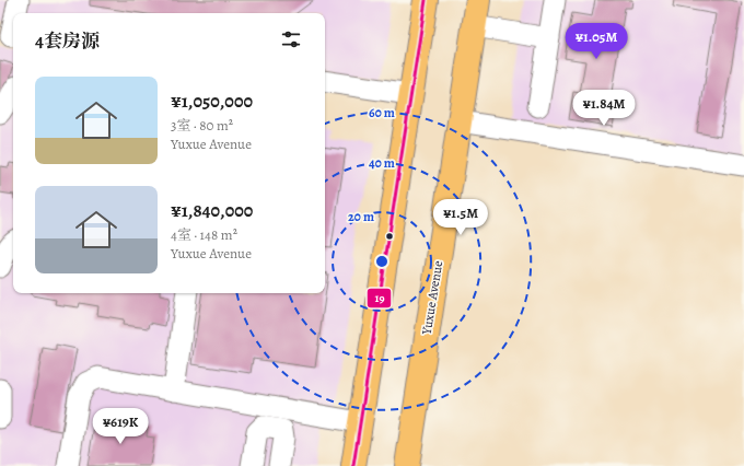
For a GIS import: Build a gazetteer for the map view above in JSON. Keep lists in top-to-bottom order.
{
  "streets": {
    "main road": ["Yuxue Avenue"]
  },
  "lines": ["transit line 19"],
  "page": {
    "heading": "4套房源",
    "price": [
      "¥1.05M",
      "¥1.84M",
      "¥1.5M",
      "¥619K"
    ],
    "list": [
      {
        "name": "¥1,050,000",
        "note": "3室 · 80 m² · Yuxue Avenue"
      },
      {
        "name": "¥1,840,000",
        "note": "4室 · 148 m² · Yuxue Avenue"
      }
    ]
  },
  "rings": ["60 m", "40 m", "20 m"]
}
